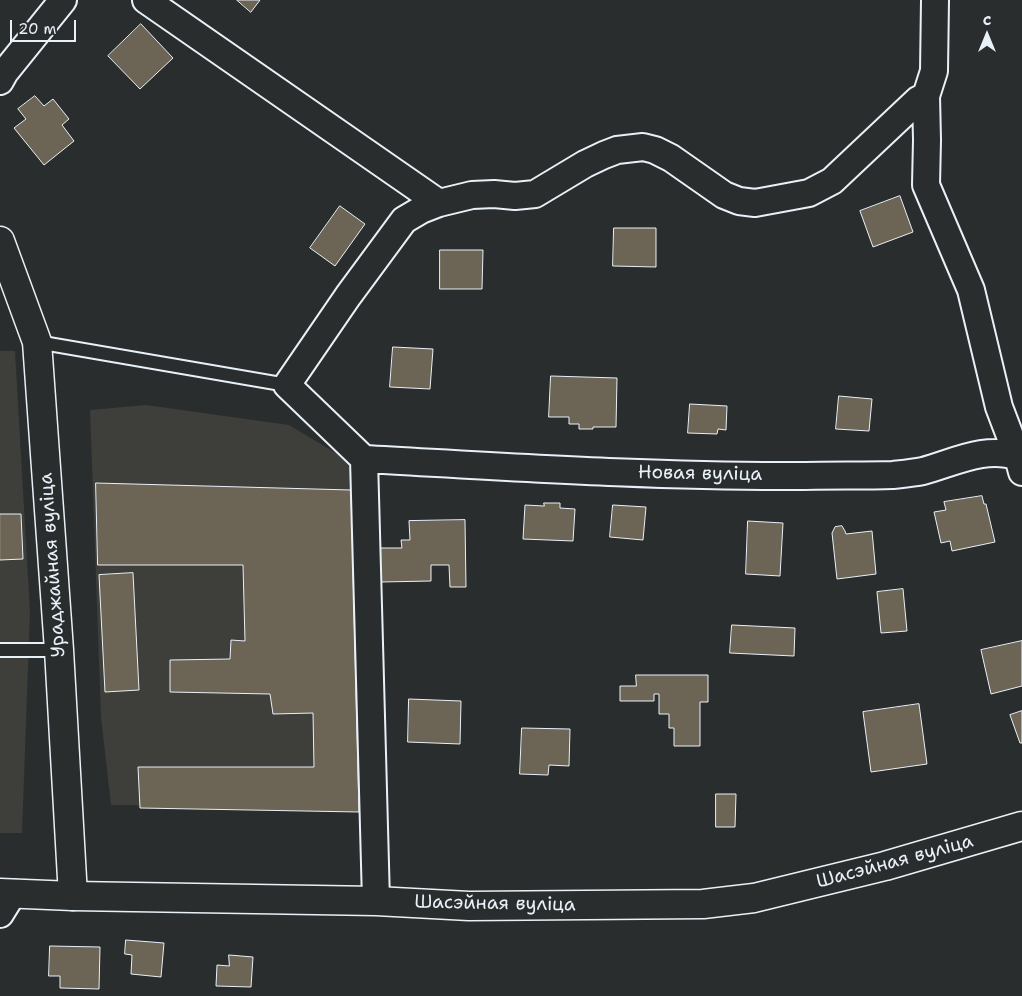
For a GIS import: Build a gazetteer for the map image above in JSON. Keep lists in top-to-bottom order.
{
  "streets": {
    "main road": ["Ураджайная вуліца", "Шасэйная вуліца"],
    "street": ["Новая вуліца"]
  },
  "crossings": [
    ["Ураджайная вуліца", "Шасэйная вуліца"]
  ],
  "scale_bar": "20 m",
  "north": "top"
}
